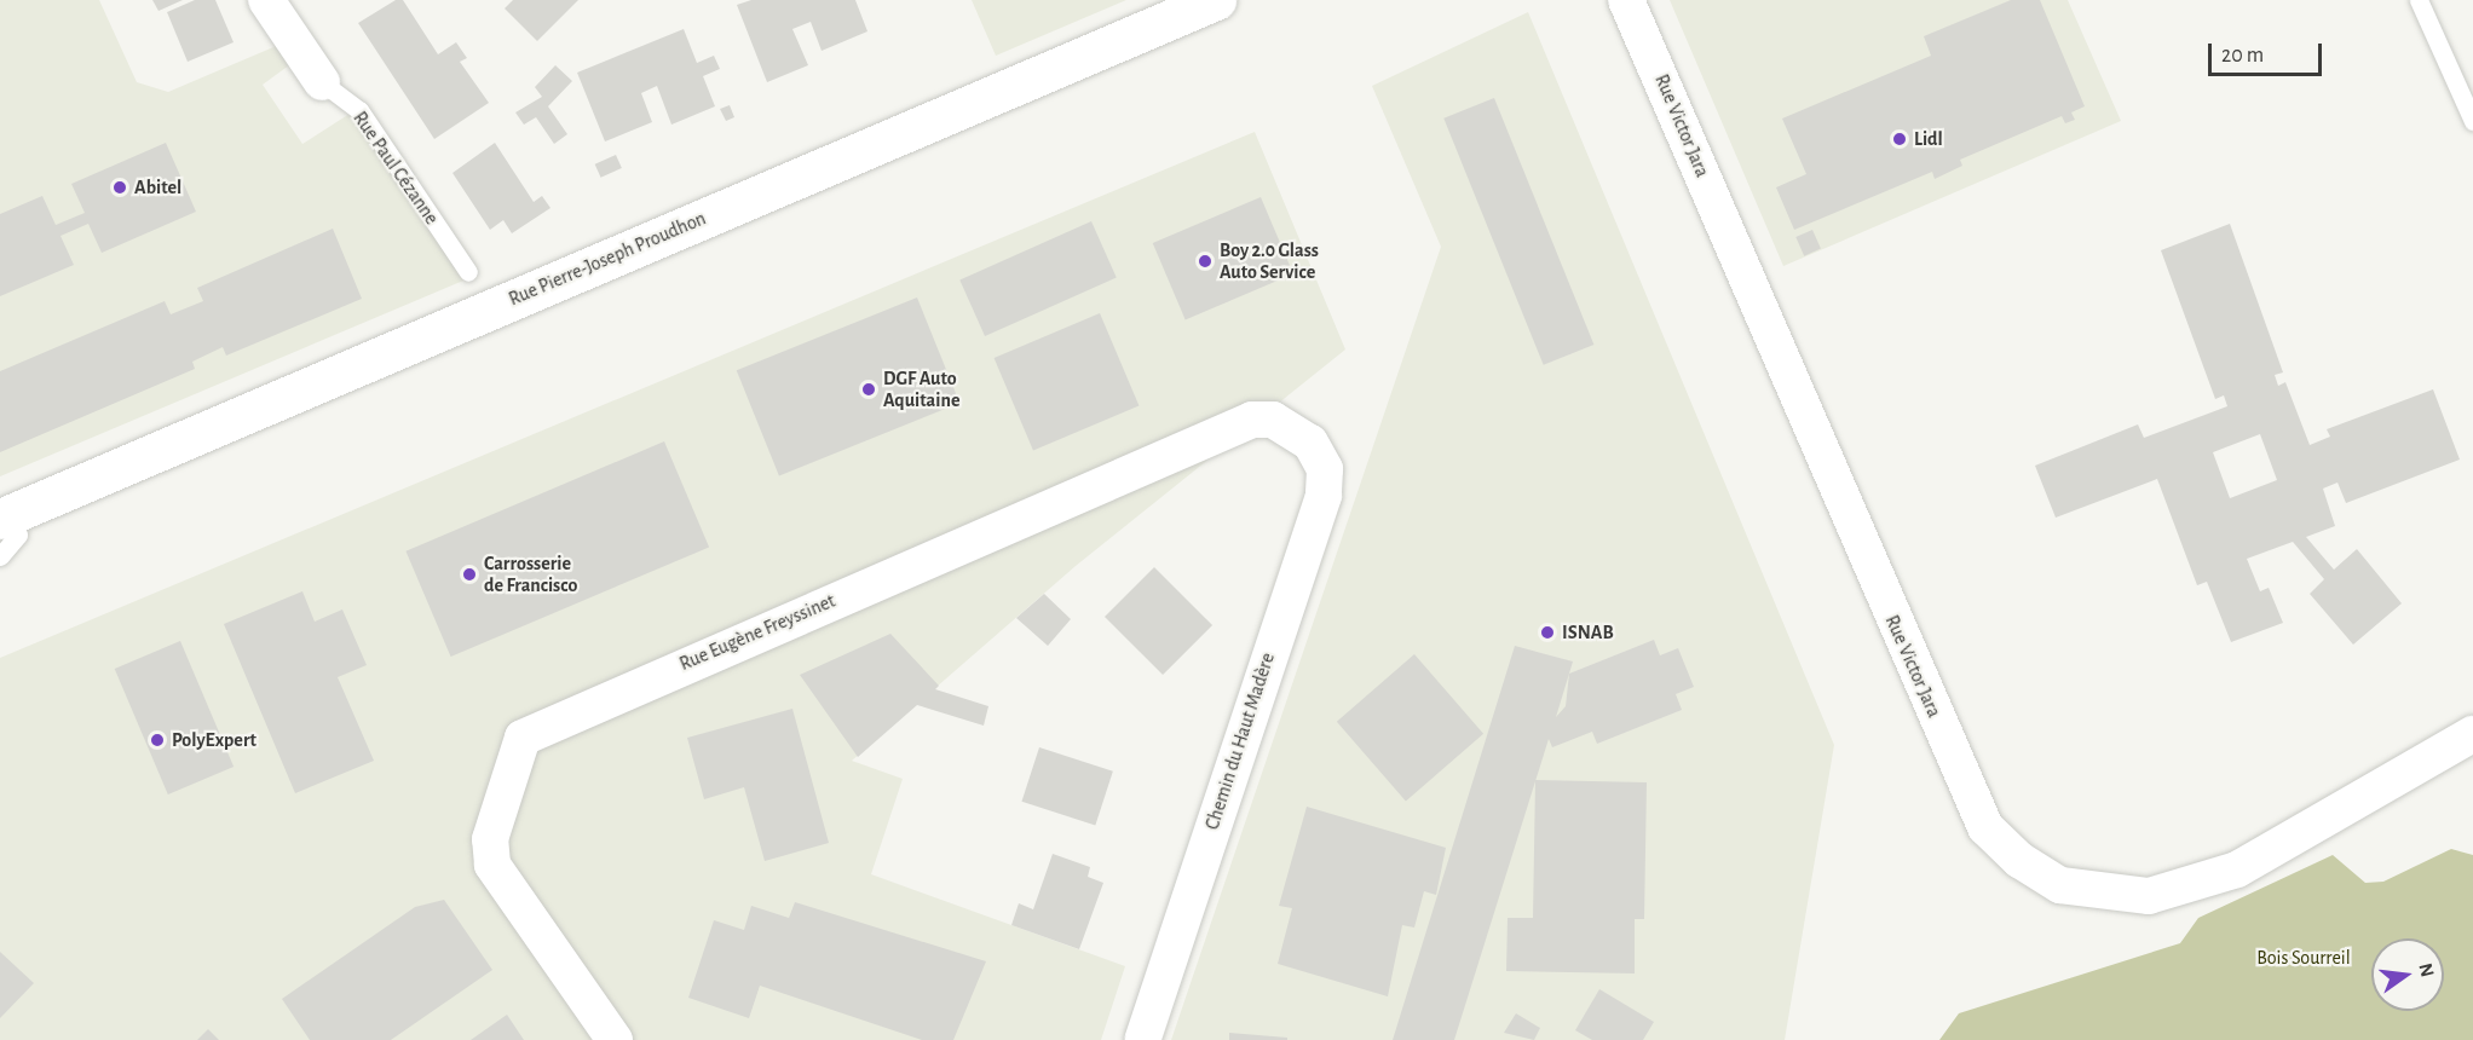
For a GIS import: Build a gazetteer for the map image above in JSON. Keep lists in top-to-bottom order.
{
  "streets": {
    "street": [
      "Rue Victor Jara",
      "Rue Paul Cézanne",
      "Rue Pierre-Joseph Proudhon",
      "Rue Eugène Freyssinet",
      "Chemin du Haut Madère"
    ]
  },
  "crossings": [
    ["Rue Eugène Freyssinet", "Chemin du Haut Madère"]
  ],
  "parks": ["Bois Sourreil"],
  "places": [
    "Lidl",
    "Abitel",
    "Boy 2.0 Glass Auto Service",
    "DGF Auto Aquitaine",
    "Carrosserie de Francisco",
    "ISNAB",
    "PolyExpert"
  ],
  "scale_bar": "20 m",
  "north": "right"
}
